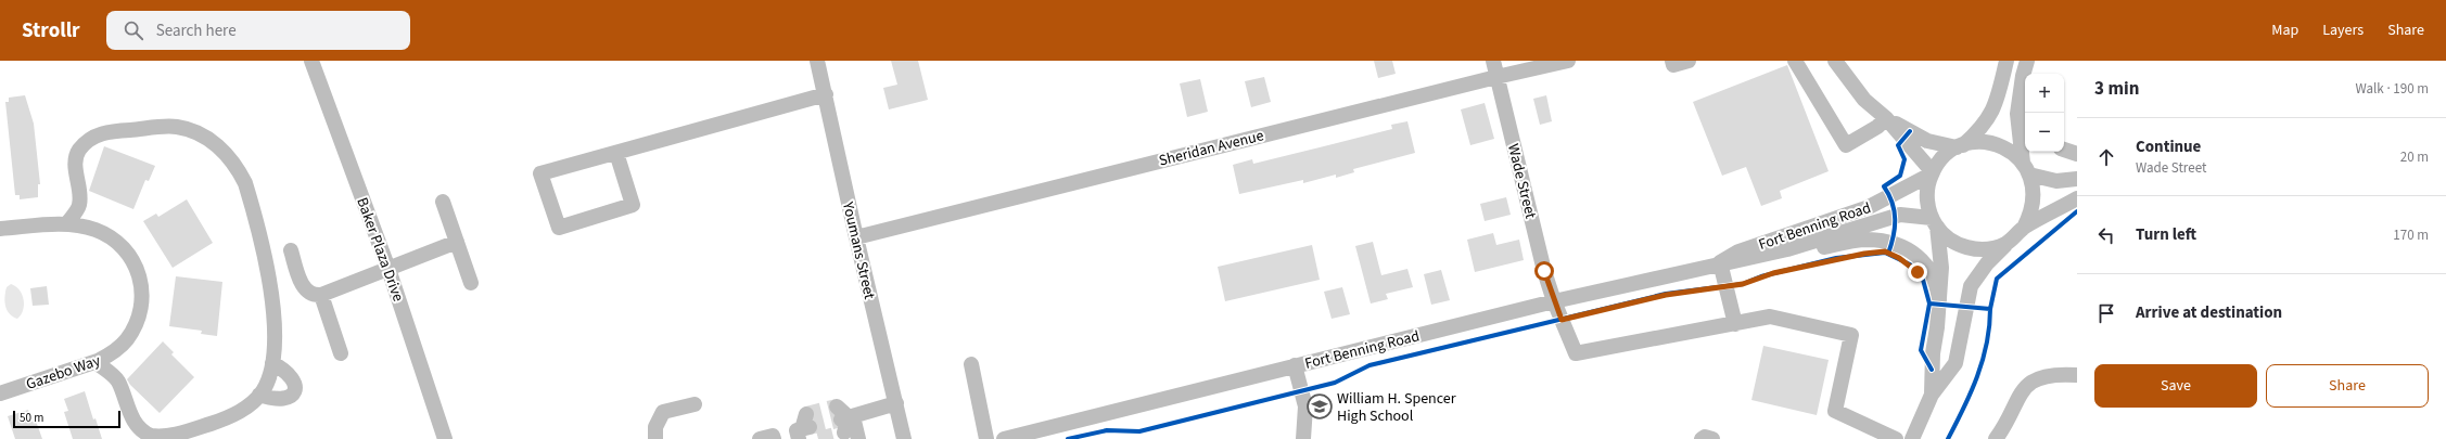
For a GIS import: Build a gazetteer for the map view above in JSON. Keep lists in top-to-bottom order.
{
  "streets": {
    "street": [
      "Sheridan Avenue",
      "Wade Street",
      "Fort Benning Road",
      "Baker Plaza Drive",
      "Youmans Street",
      "Gazebo Way"
    ]
  },
  "crossings": [
    ["Sheridan Avenue", "Wade Street"],
    ["Sheridan Avenue", "Youmans Street"],
    ["Wade Street", "Fort Benning Road"]
  ],
  "places": {
    "school or university": ["William H. Spencer High School"]
  },
  "scale_bar": "50 m",
  "page": {
    "header": "Strollr",
    "search": "Search here",
    "nav": ["Map", "Layers", "Share"],
    "heading": ["3 min", "Walk · 190 m"],
    "map_buttons": ["+", "−"],
    "list": [
      ["Continue", "Wade Street", "20 m"],
      ["Turn left", "170 m"],
      "Arrive at destination"
    ],
    "buttons": ["Save", "Share"],
    "scale": "50 m"
  }
}
